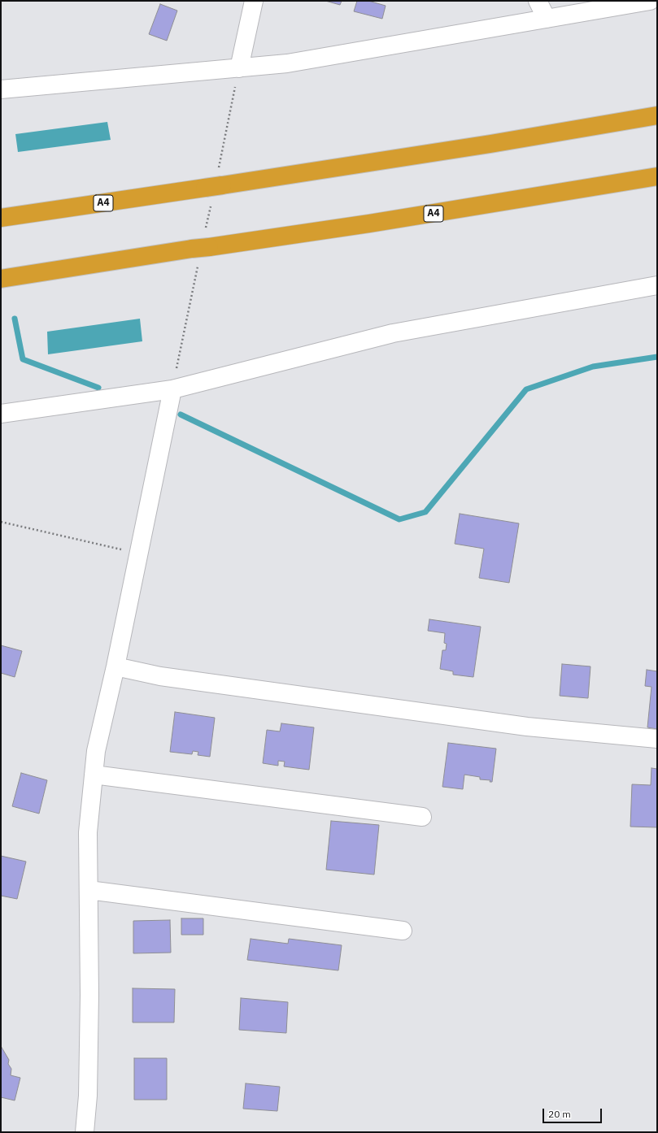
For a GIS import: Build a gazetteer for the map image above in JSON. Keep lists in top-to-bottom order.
{
  "streets": {
    "highway": ["A4"]
  },
  "scale_bar": "20 m"
}
